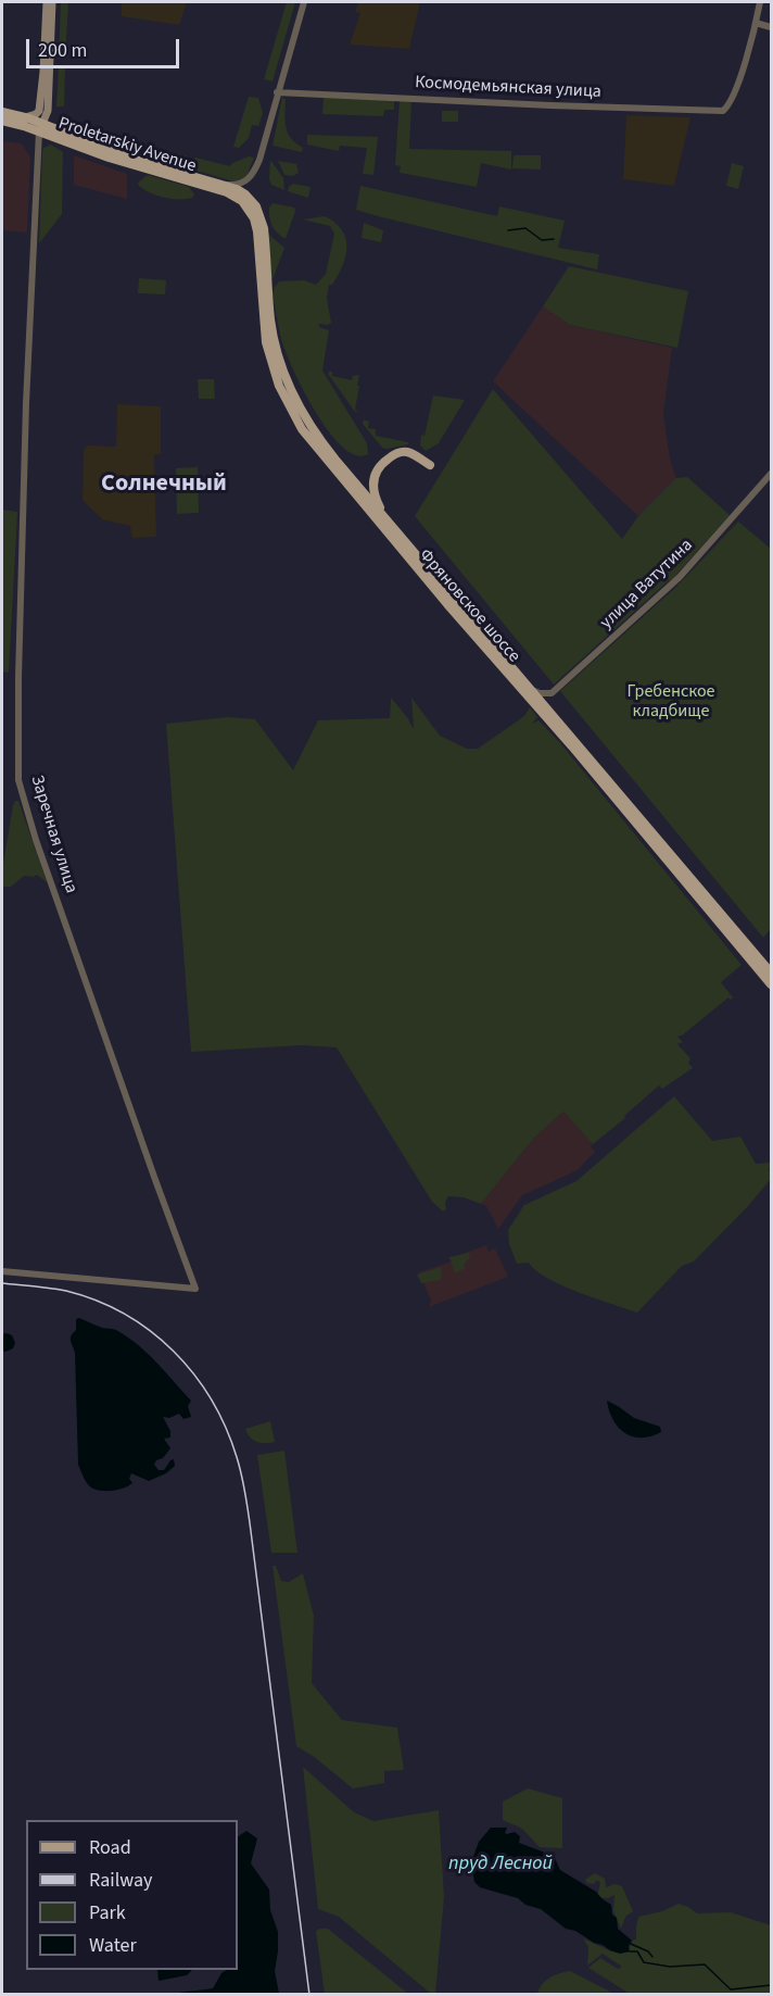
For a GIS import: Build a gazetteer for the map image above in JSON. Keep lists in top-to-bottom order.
{
  "streets": {
    "main road": ["Proletarskiy Avenue", "Фряновское шоссе"],
    "street": ["Космодемьянская улица", "улица Ватутина", "Заречная улица"]
  },
  "crossings": [
    ["Proletarskiy Avenue", "Фряновское шоссе"],
    ["Proletarskiy Avenue", "Заречная улица"]
  ],
  "districts": ["Солнечный"],
  "water": ["пруд Лесной"],
  "parks": ["Гребенское кладбище"],
  "legend": [
    "Road",
    "Railway",
    "Park",
    "Water"
  ],
  "scale_bar": "200 m"
}
